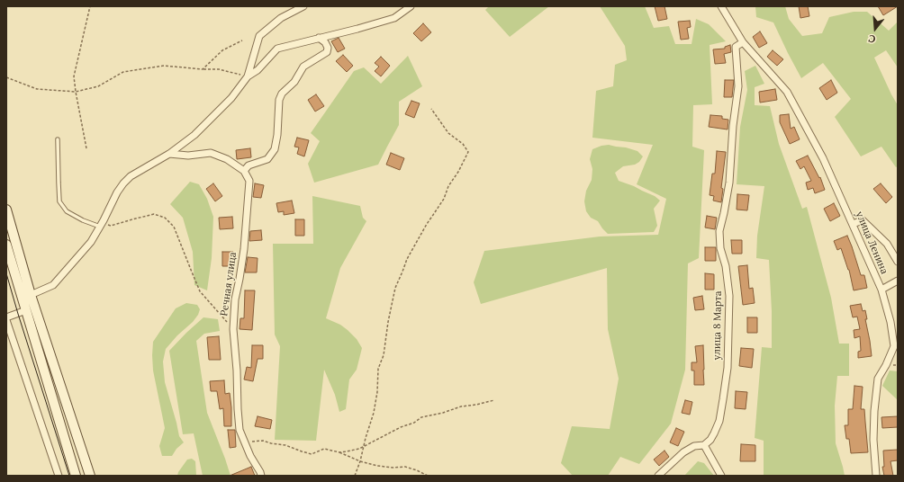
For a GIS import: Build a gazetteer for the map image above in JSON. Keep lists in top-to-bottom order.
{
  "streets": {
    "street": ["улица Ленина", "Речная улица", "улица 8 Марта"]
  },
  "crossings": [
    ["улица Ленина", "улица 8 Марта"]
  ],
  "north": "bottom"
}
